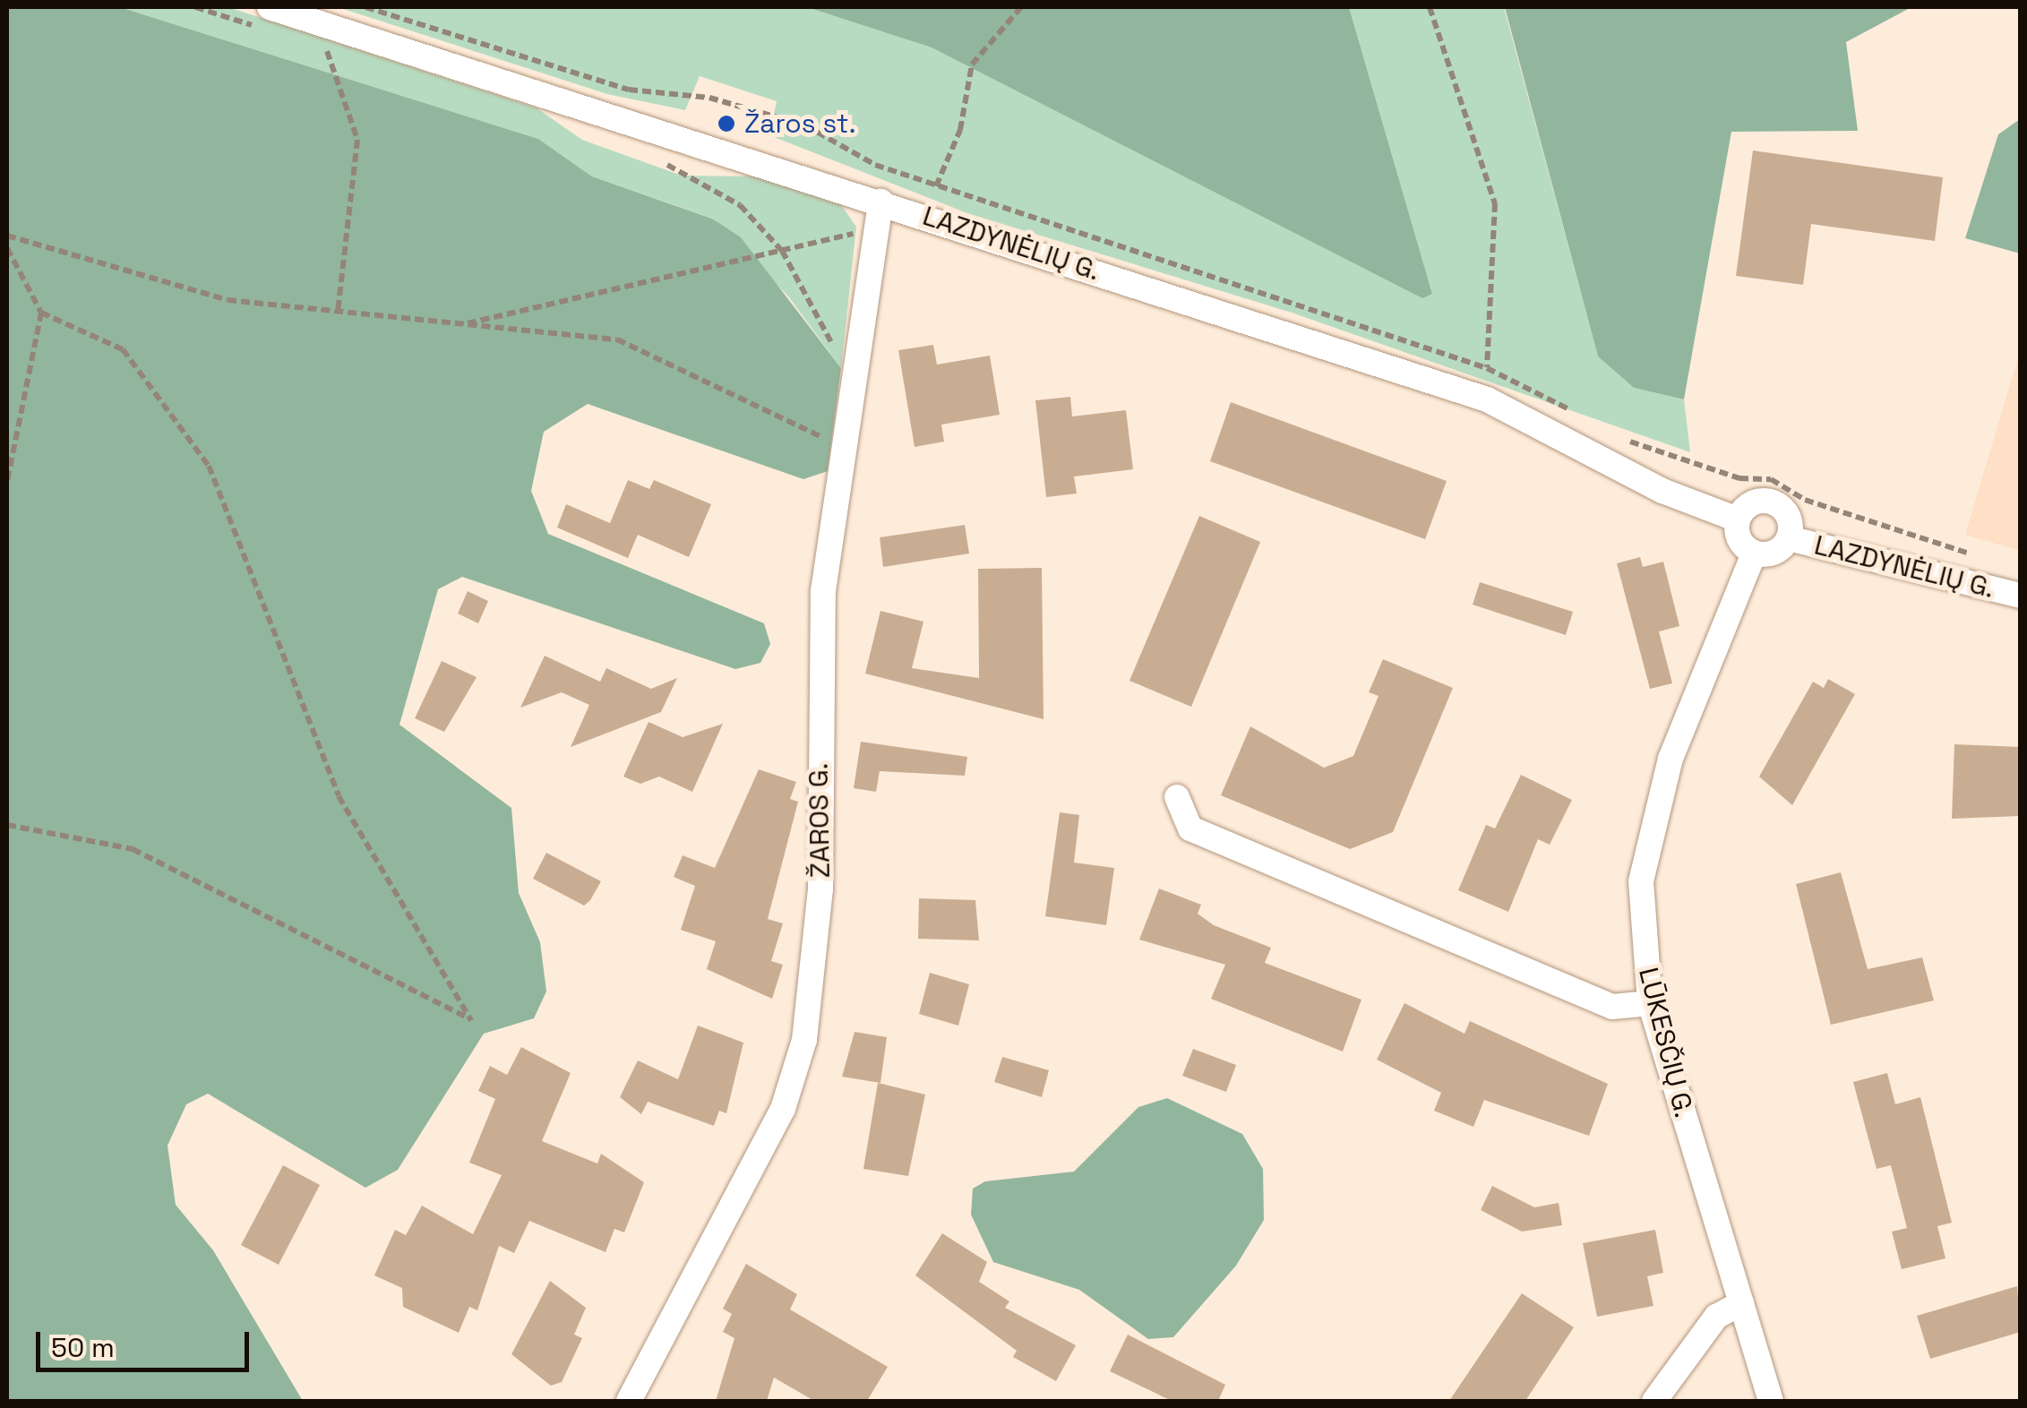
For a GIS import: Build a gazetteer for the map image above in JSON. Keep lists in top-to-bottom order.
{
  "streets": {
    "street": ["LAZDYNĖLIŲ G.", "ŽAROS G.", "LŪKESČIŲ G."]
  },
  "crossings": [
    ["LAZDYNĖLIŲ G.", "ŽAROS G."],
    ["LAZDYNĖLIŲ G.", "LŪKESČIŲ G."]
  ],
  "places": ["Žaros st."],
  "scale_bar": "50 m"
}
